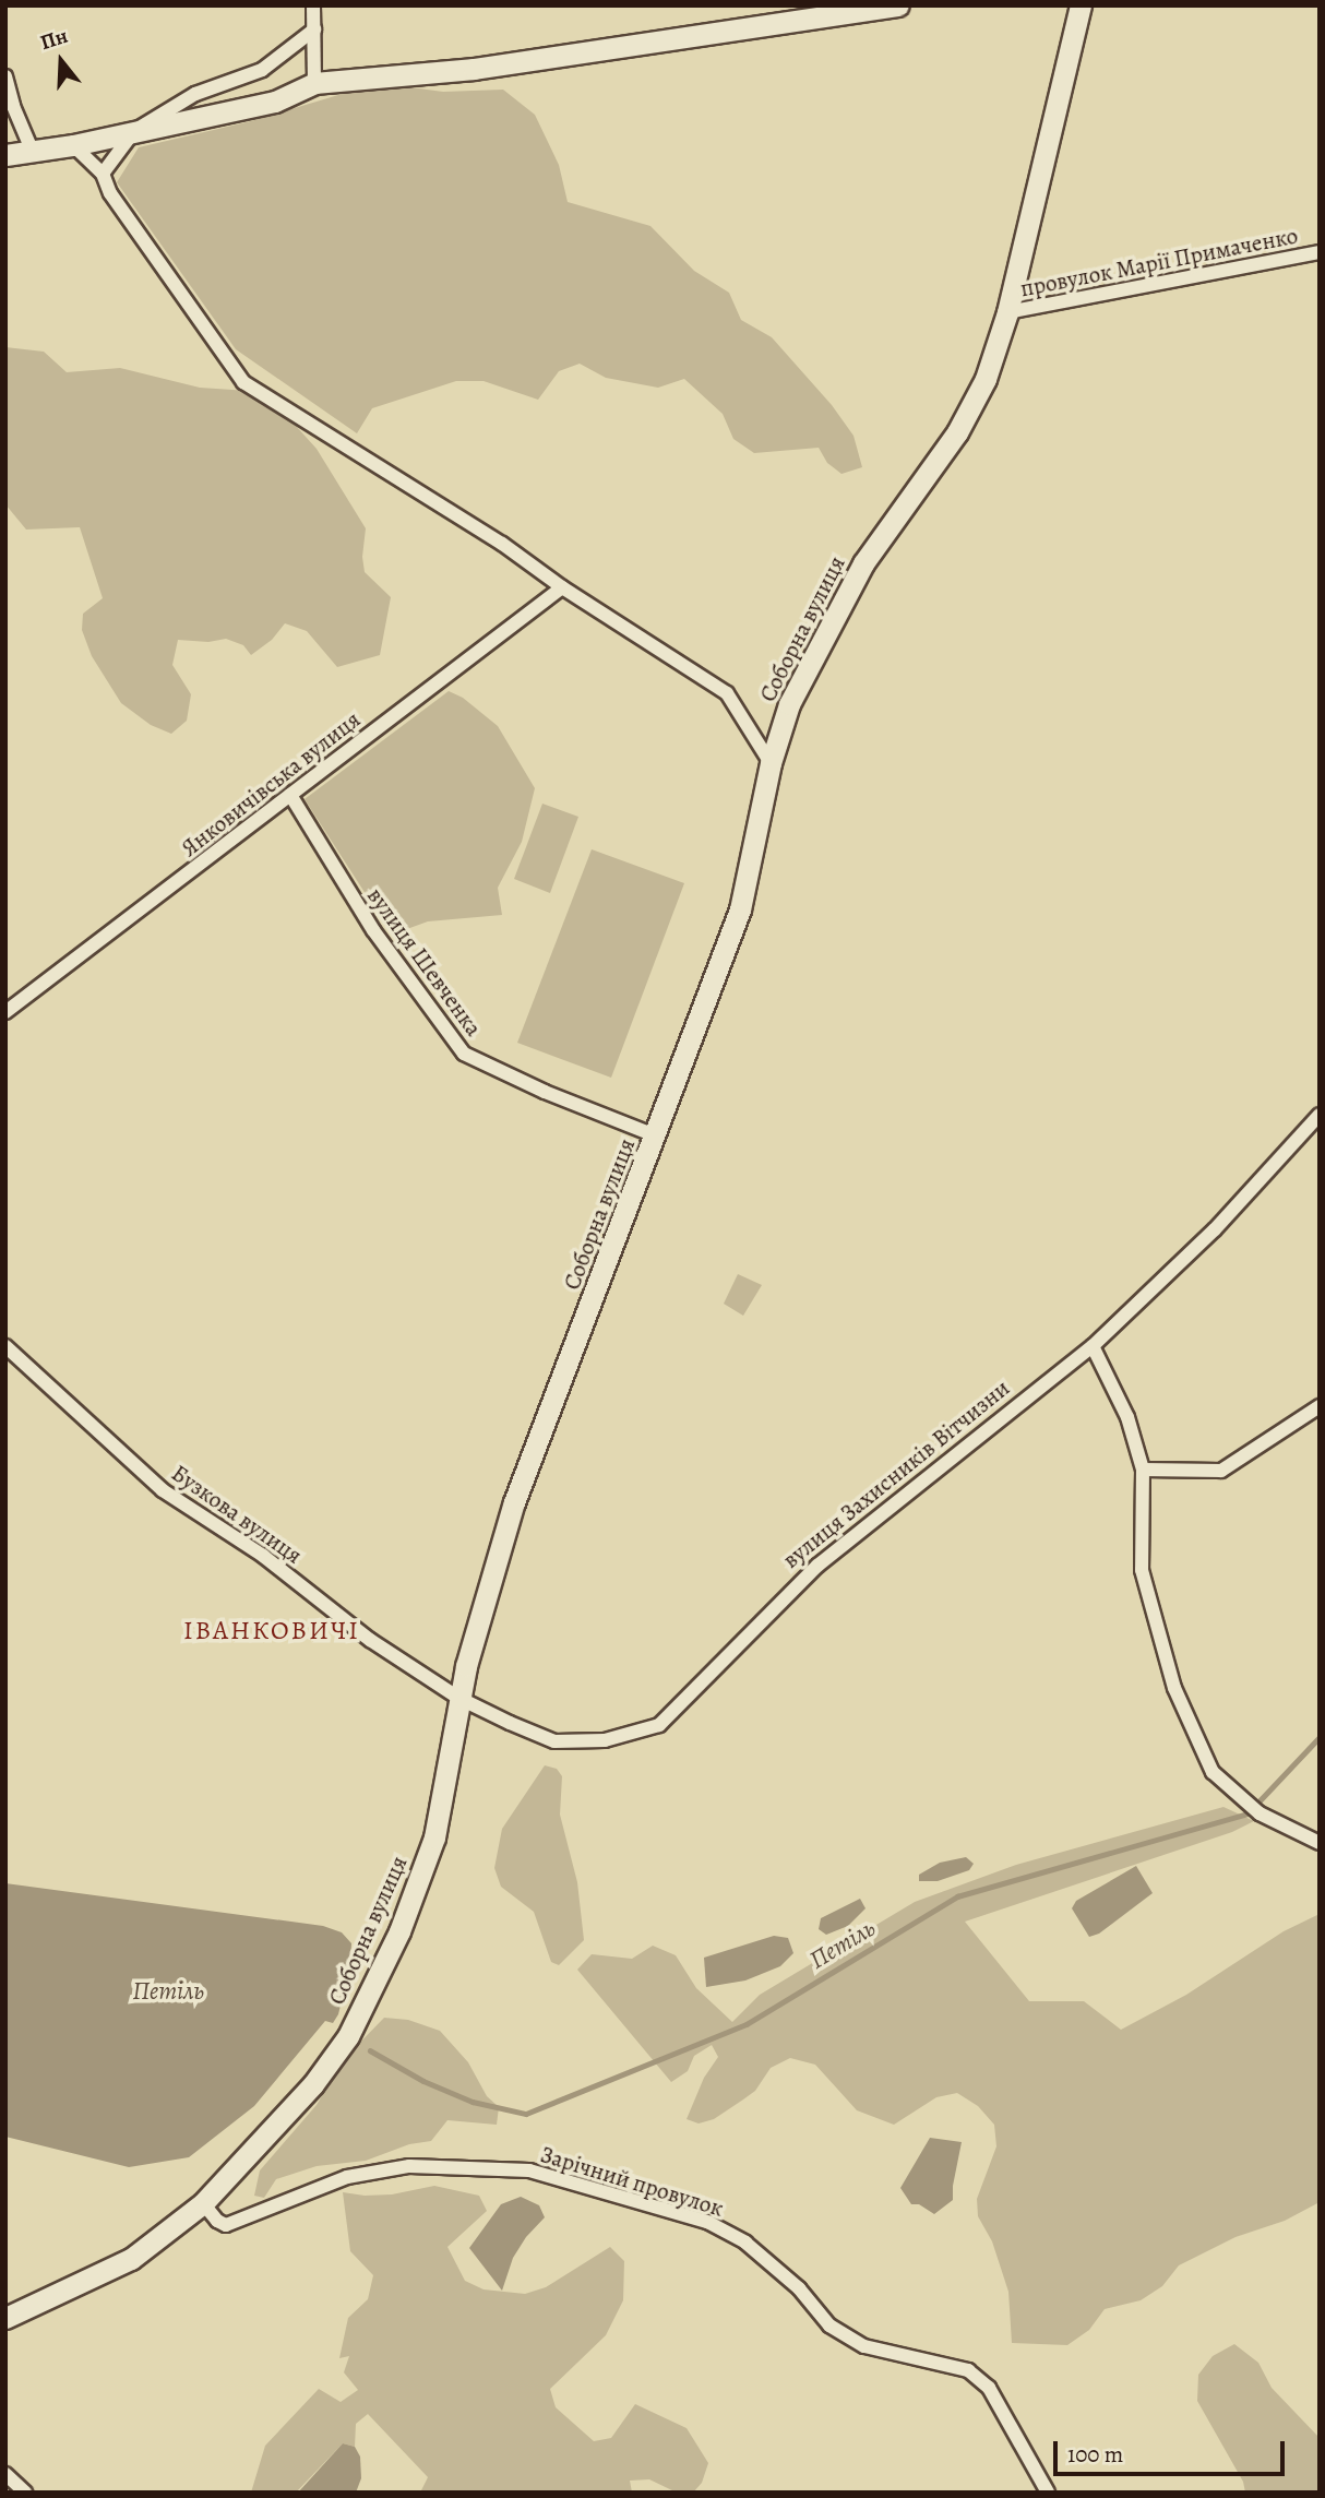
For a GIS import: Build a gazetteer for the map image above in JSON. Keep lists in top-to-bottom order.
{
  "streets": {
    "street": [
      "провулок Марії Примаченко",
      "Соборна вулиця",
      "Янковичівська вулиця",
      "вулиця Шевченка",
      "вулиця Захисників Вітчизни",
      "Бузкова вулиця",
      "Зарічний провулок"
    ]
  },
  "crossings": [
    ["провулок Марії Примаченко", "Соборна вулиця"],
    ["Соборна вулиця", "вулиця Шевченка"],
    ["Соборна вулиця", "вулиця Захисників Вітчизни"],
    ["Соборна вулиця", "Бузкова вулиця"],
    ["Соборна вулиця", "Зарічний провулок"],
    ["Янковичівська вулиця", "вулиця Шевченка"],
    ["вулиця Захисників Вітчизни", "Бузкова вулиця"]
  ],
  "districts": ["ІВАНКОВИЧІ"],
  "water": ["Петіль"],
  "scale_bar": "100 m",
  "north": "top"
}
